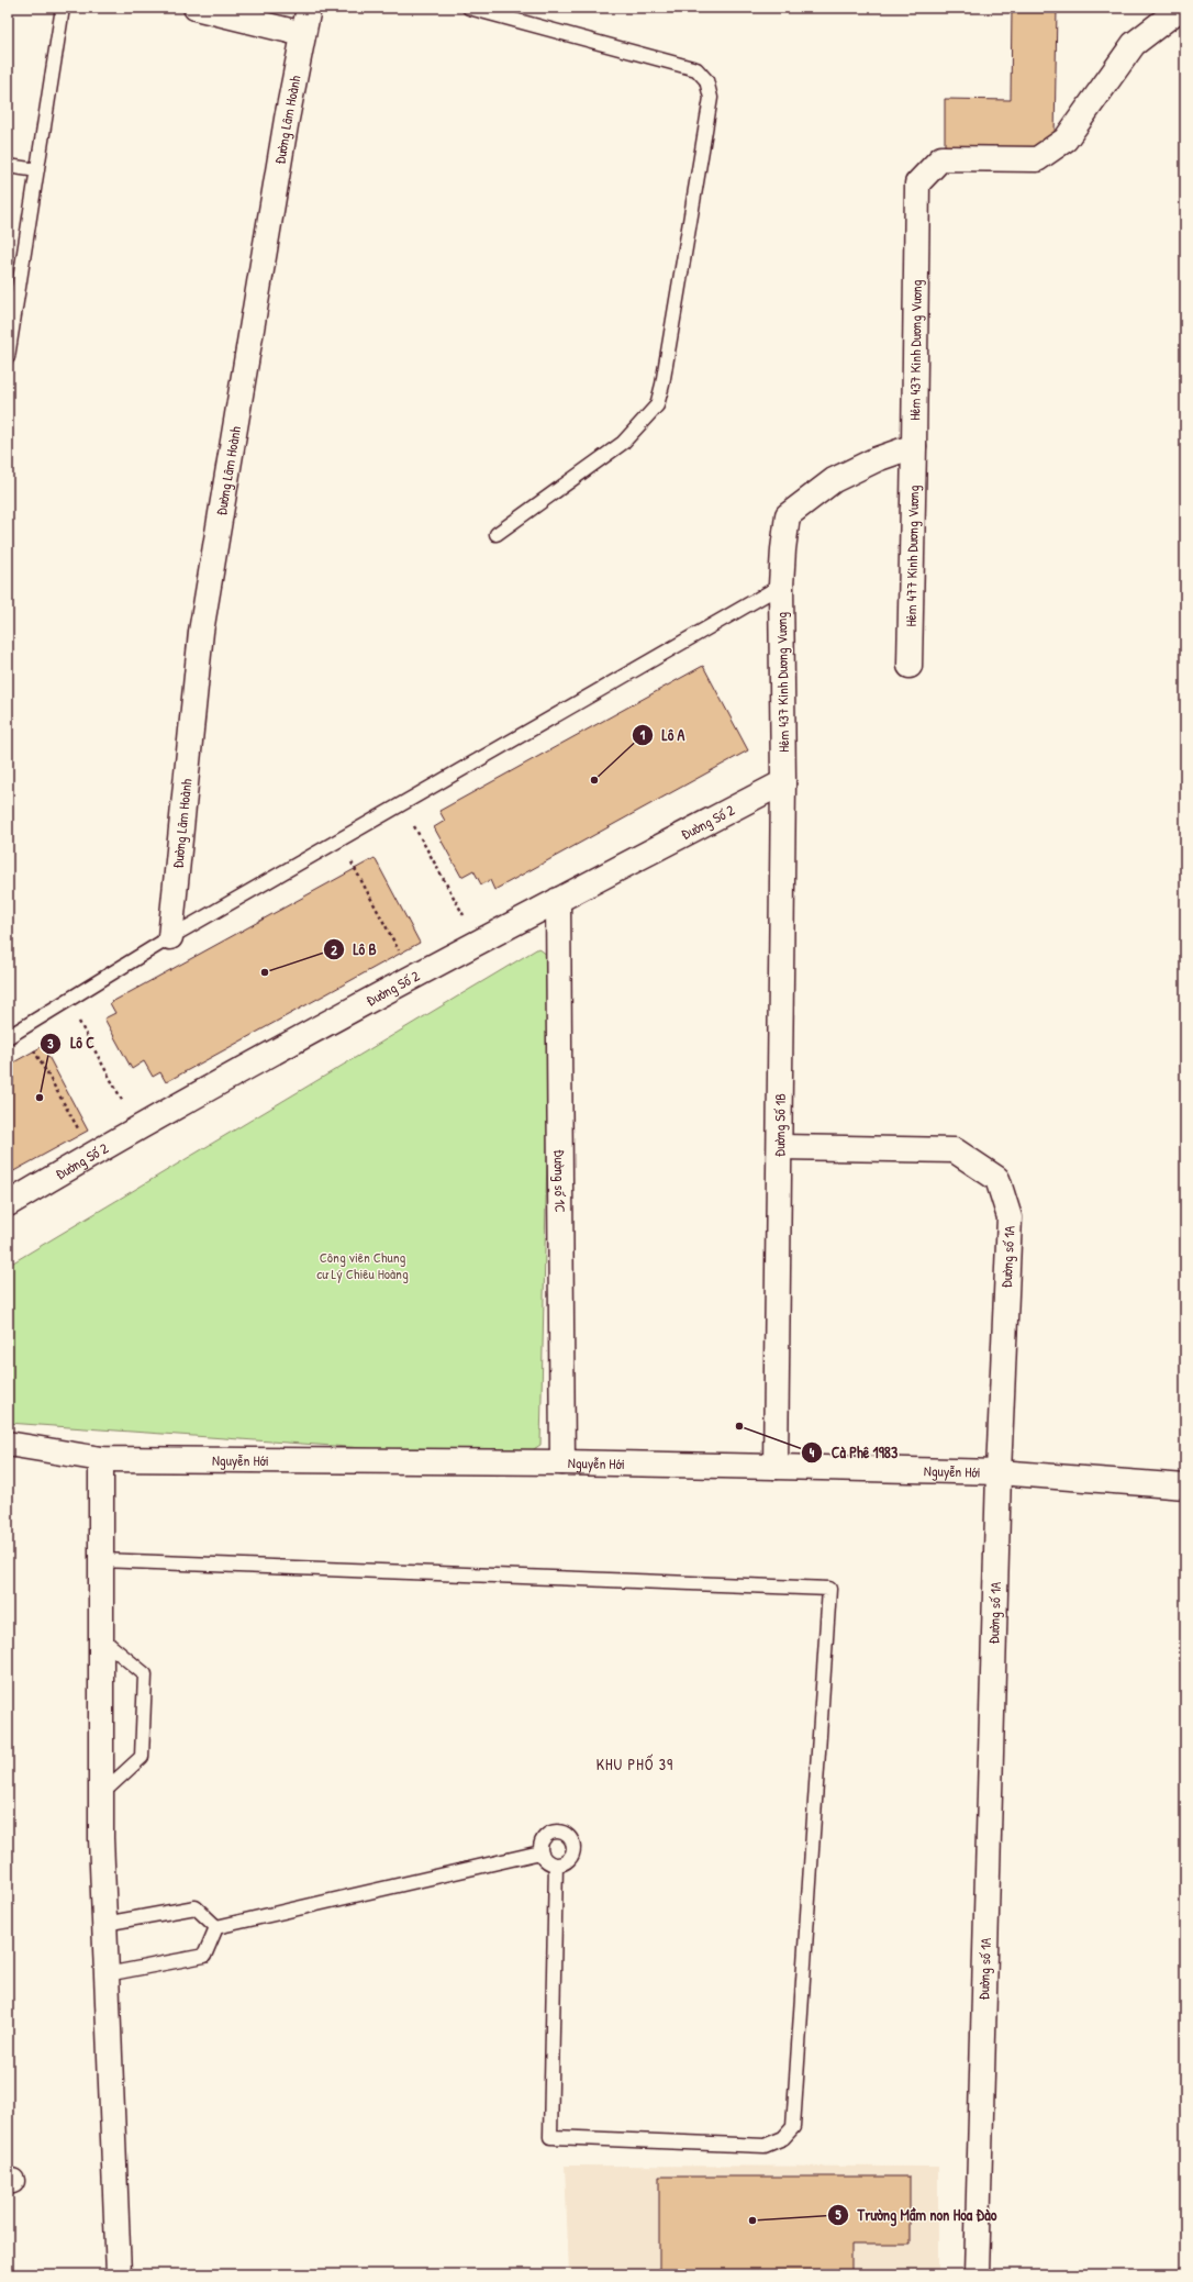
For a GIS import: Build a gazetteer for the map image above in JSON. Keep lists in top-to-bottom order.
{
  "streets": {
    "street": [
      "Đường Lâm Hoành",
      "Hẻm 437 Kinh Dương Vương",
      "Hẻm 477 Kinh Dương Vương",
      "Đường Số 2",
      "Đường Số 1B",
      "Đường số 1C",
      "Đường số 1A",
      "Nguyễn Hới"
    ]
  },
  "crossings": [
    ["Hẻm 437 Kinh Dương Vương", "Hẻm 477 Kinh Dương Vương"],
    ["Hẻm 437 Kinh Dương Vương", "Đường Số 2"],
    ["Hẻm 437 Kinh Dương Vương", "Đường Số 1B"],
    ["Đường Số 2", "Đường Số 1B"],
    ["Đường Số 2", "Đường số 1C"],
    ["Đường Số 1B", "Đường số 1A"],
    ["Đường Số 1B", "Nguyễn Hới"],
    ["Đường số 1C", "Nguyễn Hới"],
    ["Đường số 1A", "Nguyễn Hới"]
  ],
  "districts": ["KHU PHỐ 39"],
  "parks": ["Công viên Chung cư Lý Chiêu Hoàng"],
  "places": [
    "Lô A",
    "Lô B",
    "Lô C",
    "Cà Phê 1983",
    "Trường Mầm non Hoa Đào"
  ]
}
